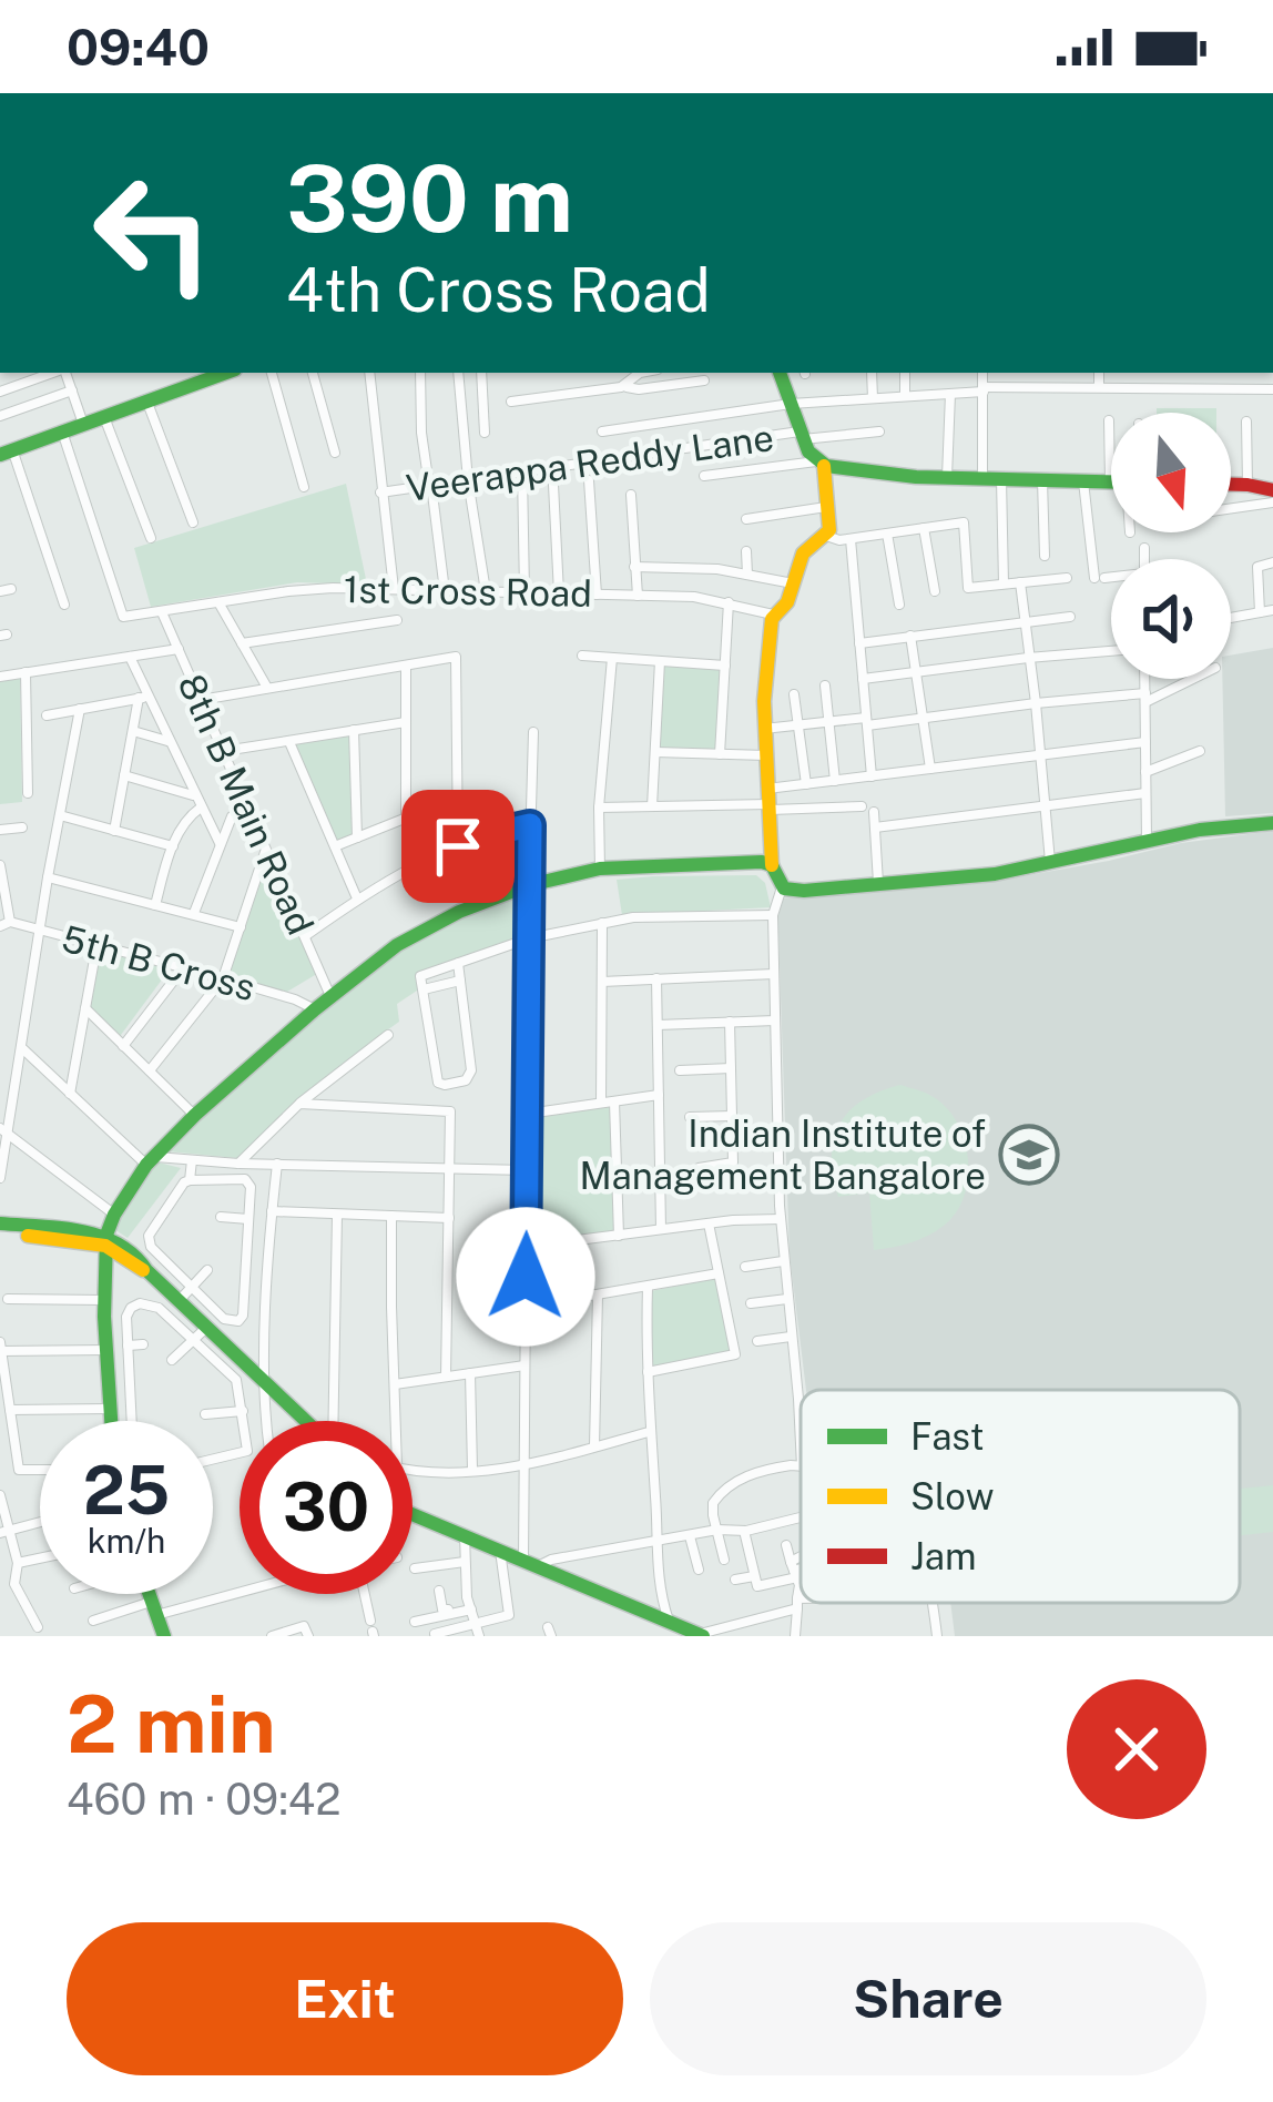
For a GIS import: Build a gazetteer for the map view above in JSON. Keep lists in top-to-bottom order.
{
  "streets": {
    "street": [
      "Veerappa Reddy Lane",
      "1st Cross Road",
      "8th B Main Road",
      "5th B Cross"
    ]
  },
  "crossings": [
    ["1st Cross Road", "8th B Main Road"]
  ],
  "places": {
    "school or university": ["Indian Institute of Management Bangalore"]
  },
  "legend": ["Fast", "Slow", "Jam"],
  "north": "bottom",
  "page": {
    "status": "09:40",
    "turn": ["390 m", "4th Cross Road"],
    "speed": "25 km/h",
    "limit": "30",
    "heading": ["2 min", "460 m · 09:42"],
    "buttons": ["Exit", "Share"]
  }
}
